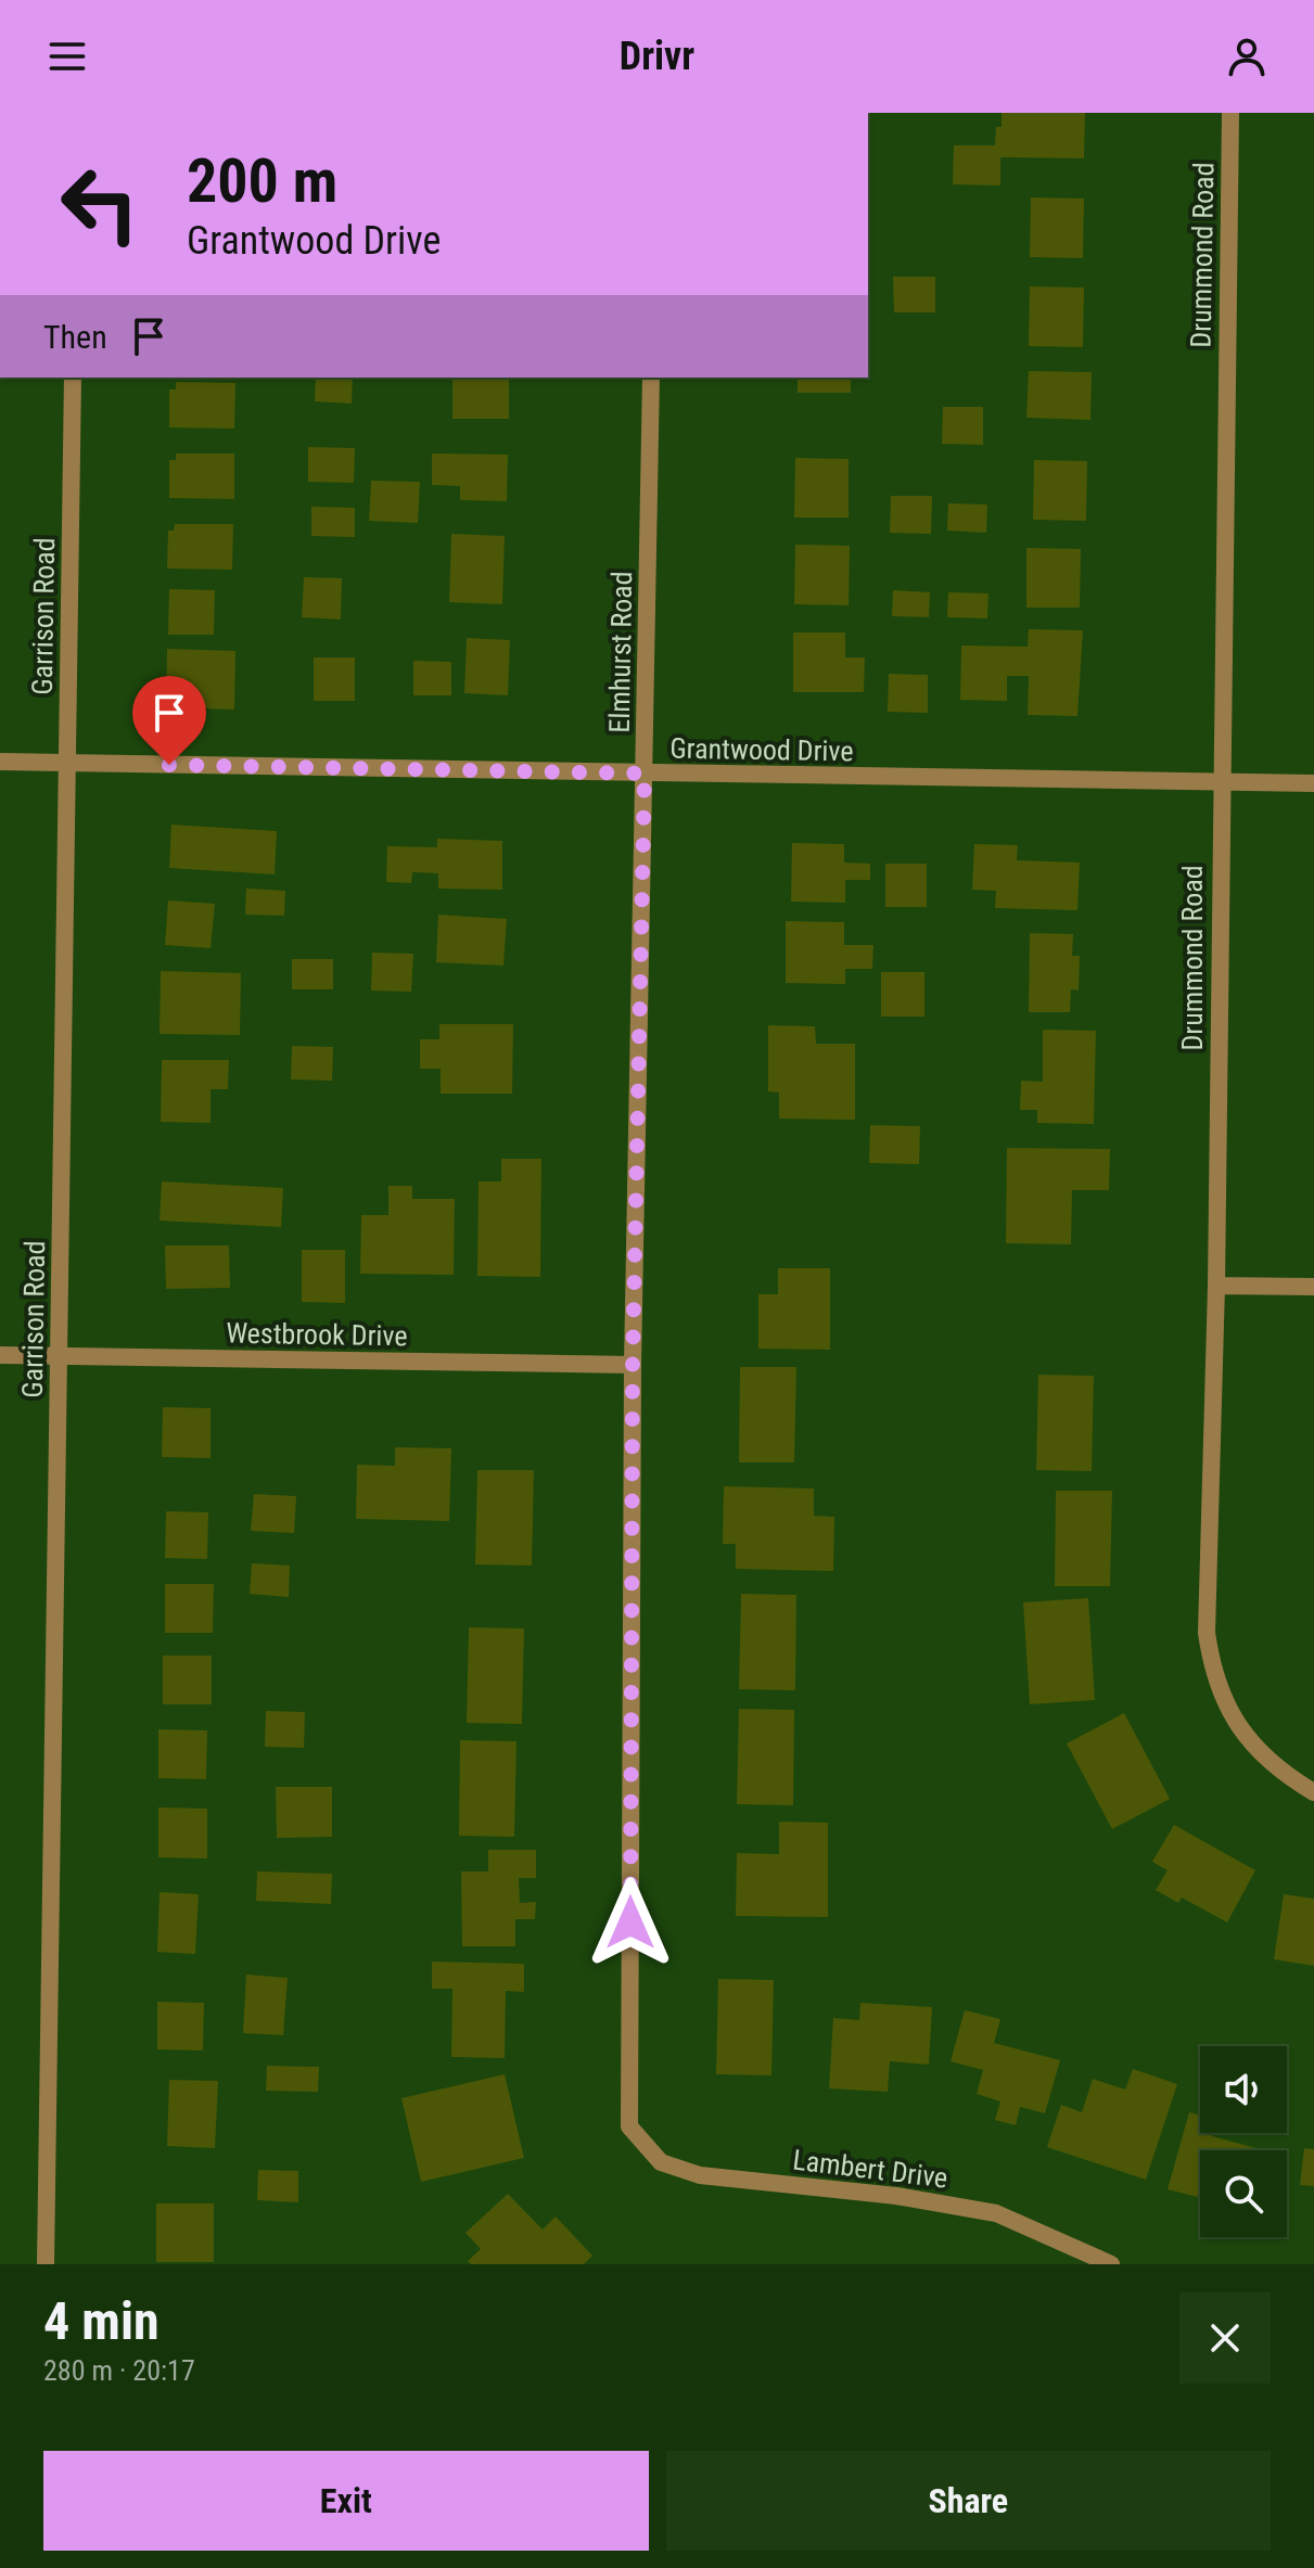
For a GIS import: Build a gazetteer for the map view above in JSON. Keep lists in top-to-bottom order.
{
  "streets": {
    "street": [
      "Drummond Road",
      "Garrison Road",
      "Elmhurst Road",
      "Grantwood Drive",
      "Westbrook Drive",
      "Lambert Drive"
    ]
  },
  "crossings": [
    ["Drummond Road", "Grantwood Drive"],
    ["Garrison Road", "Grantwood Drive"],
    ["Garrison Road", "Westbrook Drive"],
    ["Elmhurst Road", "Grantwood Drive"],
    ["Elmhurst Road", "Westbrook Drive"],
    ["Elmhurst Road", "Lambert Drive"]
  ],
  "page": {
    "header": "Drivr",
    "turn": ["200 m", "Grantwood Drive"],
    "then": "Then",
    "heading": ["4 min", "280 m · 20:17"],
    "buttons": ["Exit", "Share"]
  }
}
